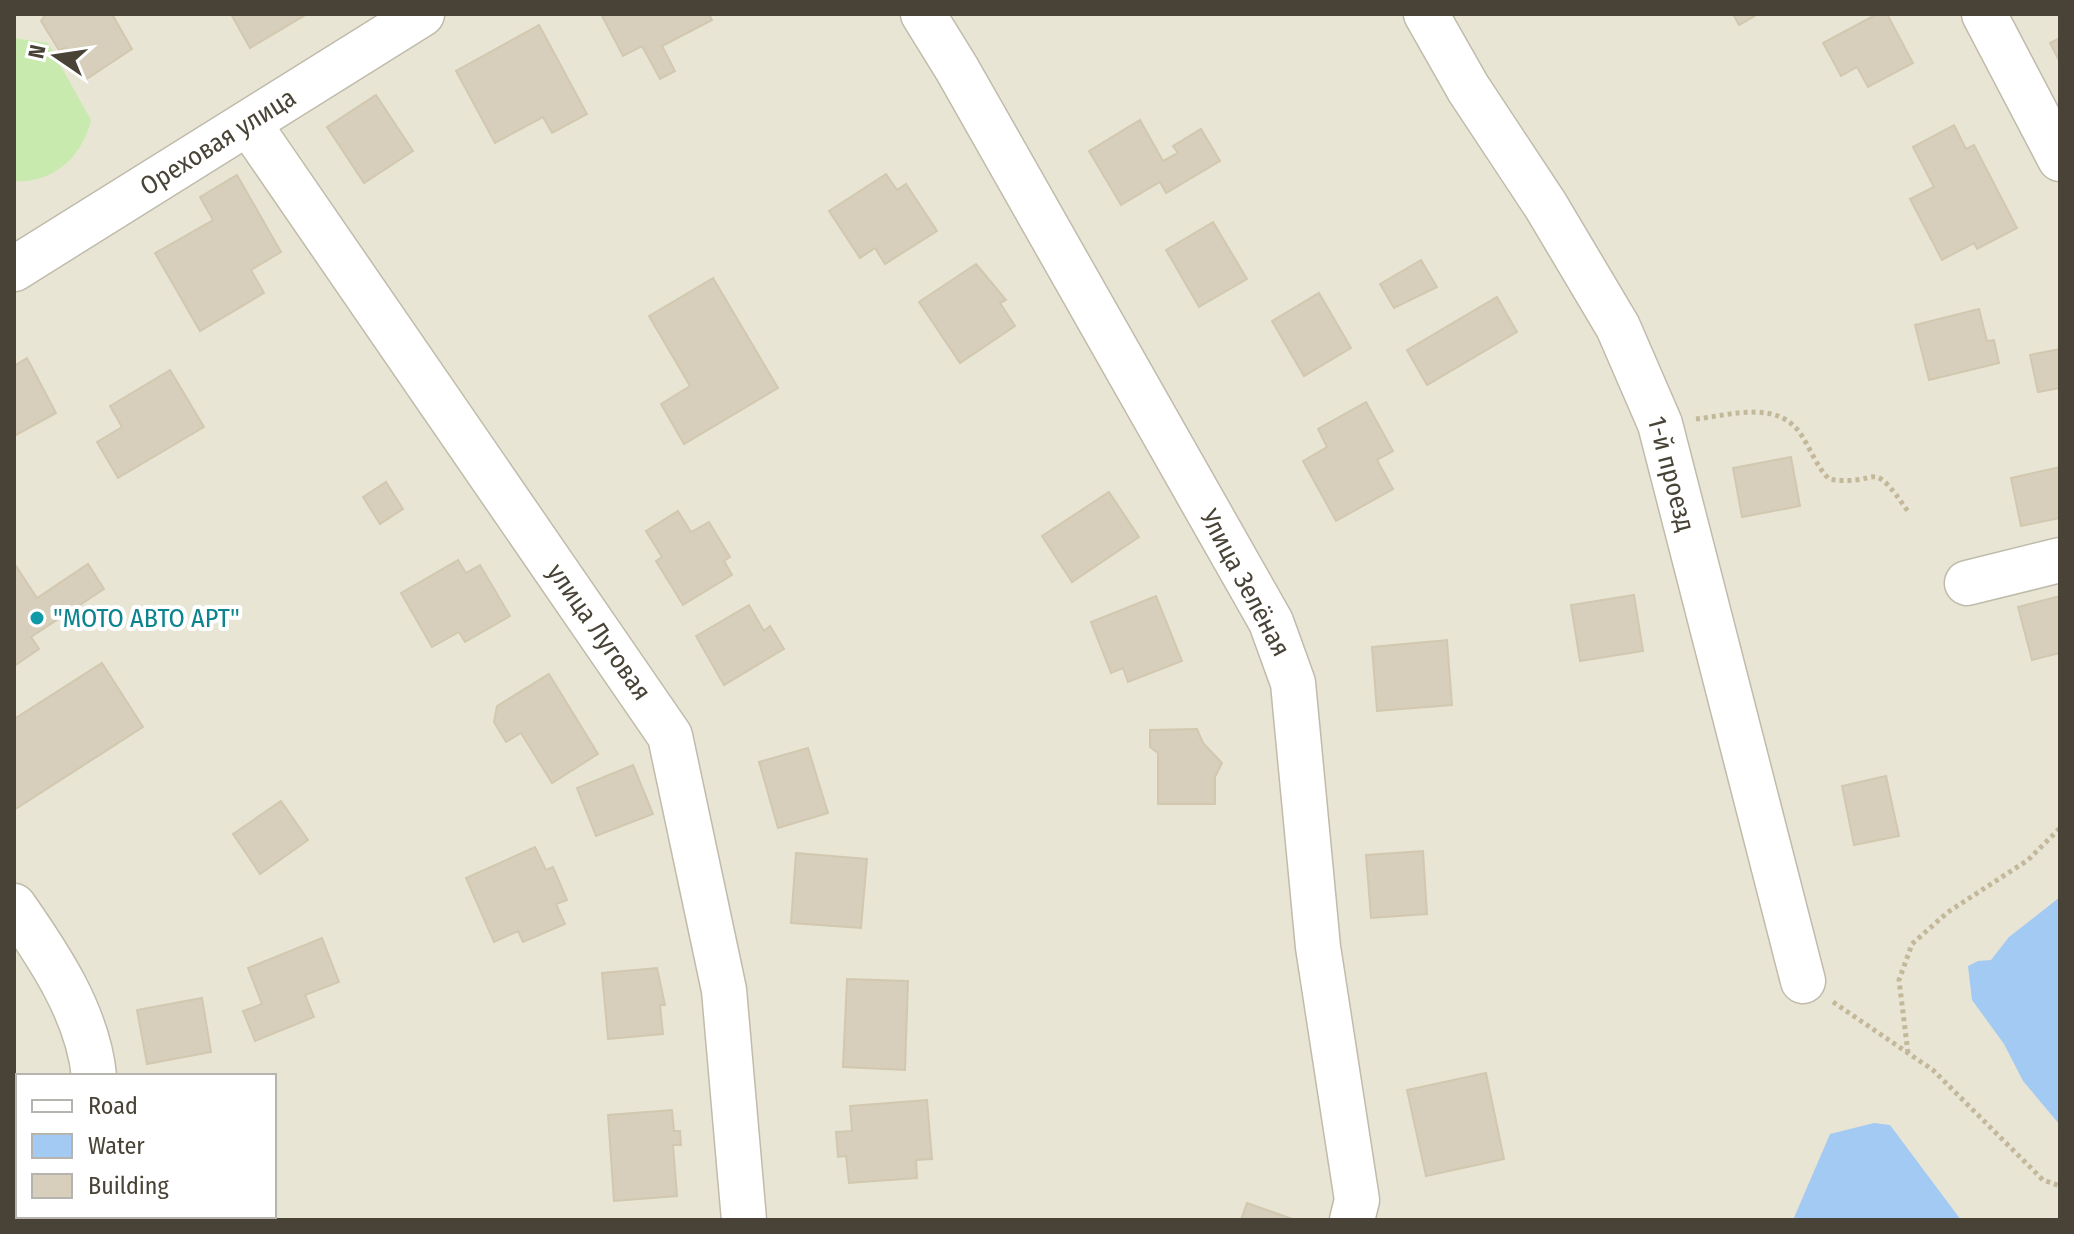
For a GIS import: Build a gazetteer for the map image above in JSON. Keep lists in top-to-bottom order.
{
  "streets": {
    "street": [
      "Ореховая улица",
      "1-й проезд",
      "Улица Зелёная",
      "улица Луговая"
    ]
  },
  "crossings": [
    ["Ореховая улица", "улица Луговая"]
  ],
  "places": ["\"МОТО АВТО АРТ\""],
  "legend": ["Road", "Water", "Building"],
  "north": "left"
}
